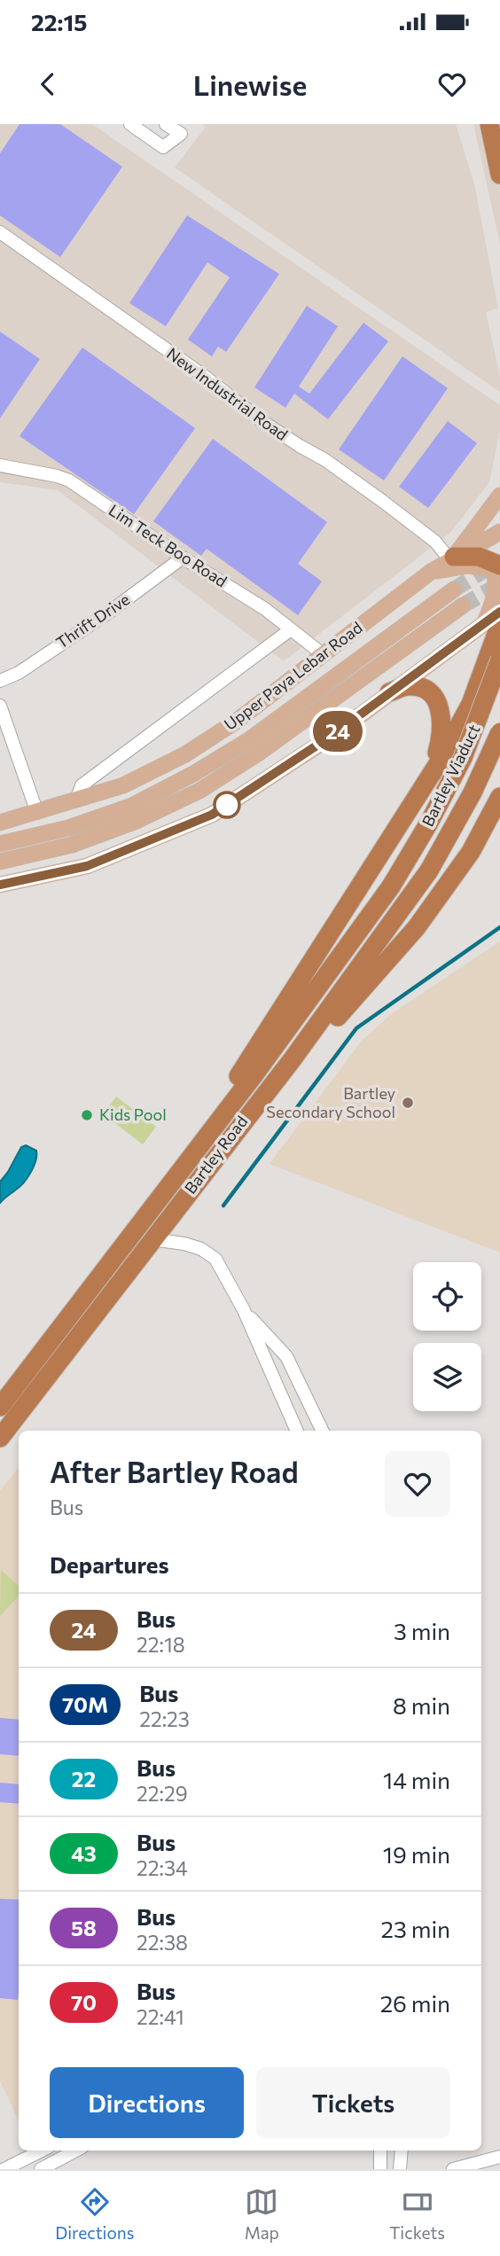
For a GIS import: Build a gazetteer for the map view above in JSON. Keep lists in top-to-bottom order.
{
  "streets": {
    "highway": ["Bartley Viaduct", "Bartley Road"],
    "main road": ["Upper Paya Lebar Road"],
    "street": ["New Industrial Road", "Lim Teck Boo Road", "Thrift Drive"]
  },
  "crossings": [
    ["New Industrial Road", "Upper Paya Lebar Road"],
    ["Lim Teck Boo Road", "Thrift Drive"],
    ["Lim Teck Boo Road", "Upper Paya Lebar Road"],
    ["Bartley Viaduct", "Bartley Road"]
  ],
  "places": ["Bartley Secondary School", "Kids Pool"],
  "lines": ["bus line 24"],
  "page": {
    "status": "22:15",
    "header": "Linewise",
    "on_map": "24",
    "heading": [
      ["After Bartley Road", "Bus"],
      "Departures"
    ],
    "list": [
      {
        "mark": "24",
        "name": "Bus",
        "note": "22:18",
        "value": "3 min"
      },
      {
        "mark": "70M",
        "name": "Bus",
        "note": "22:23",
        "value": "8 min"
      },
      {
        "mark": "22",
        "name": "Bus",
        "note": "22:29",
        "value": "14 min"
      },
      {
        "mark": "43",
        "name": "Bus",
        "note": "22:34",
        "value": "19 min"
      },
      {
        "mark": "58",
        "name": "Bus",
        "note": "22:38",
        "value": "23 min"
      },
      {
        "mark": "70",
        "name": "Bus",
        "note": "22:41",
        "value": "26 min"
      }
    ],
    "buttons": ["Directions", "Tickets"],
    "tabs": ["Directions", "Map", "Tickets"]
  }
}
